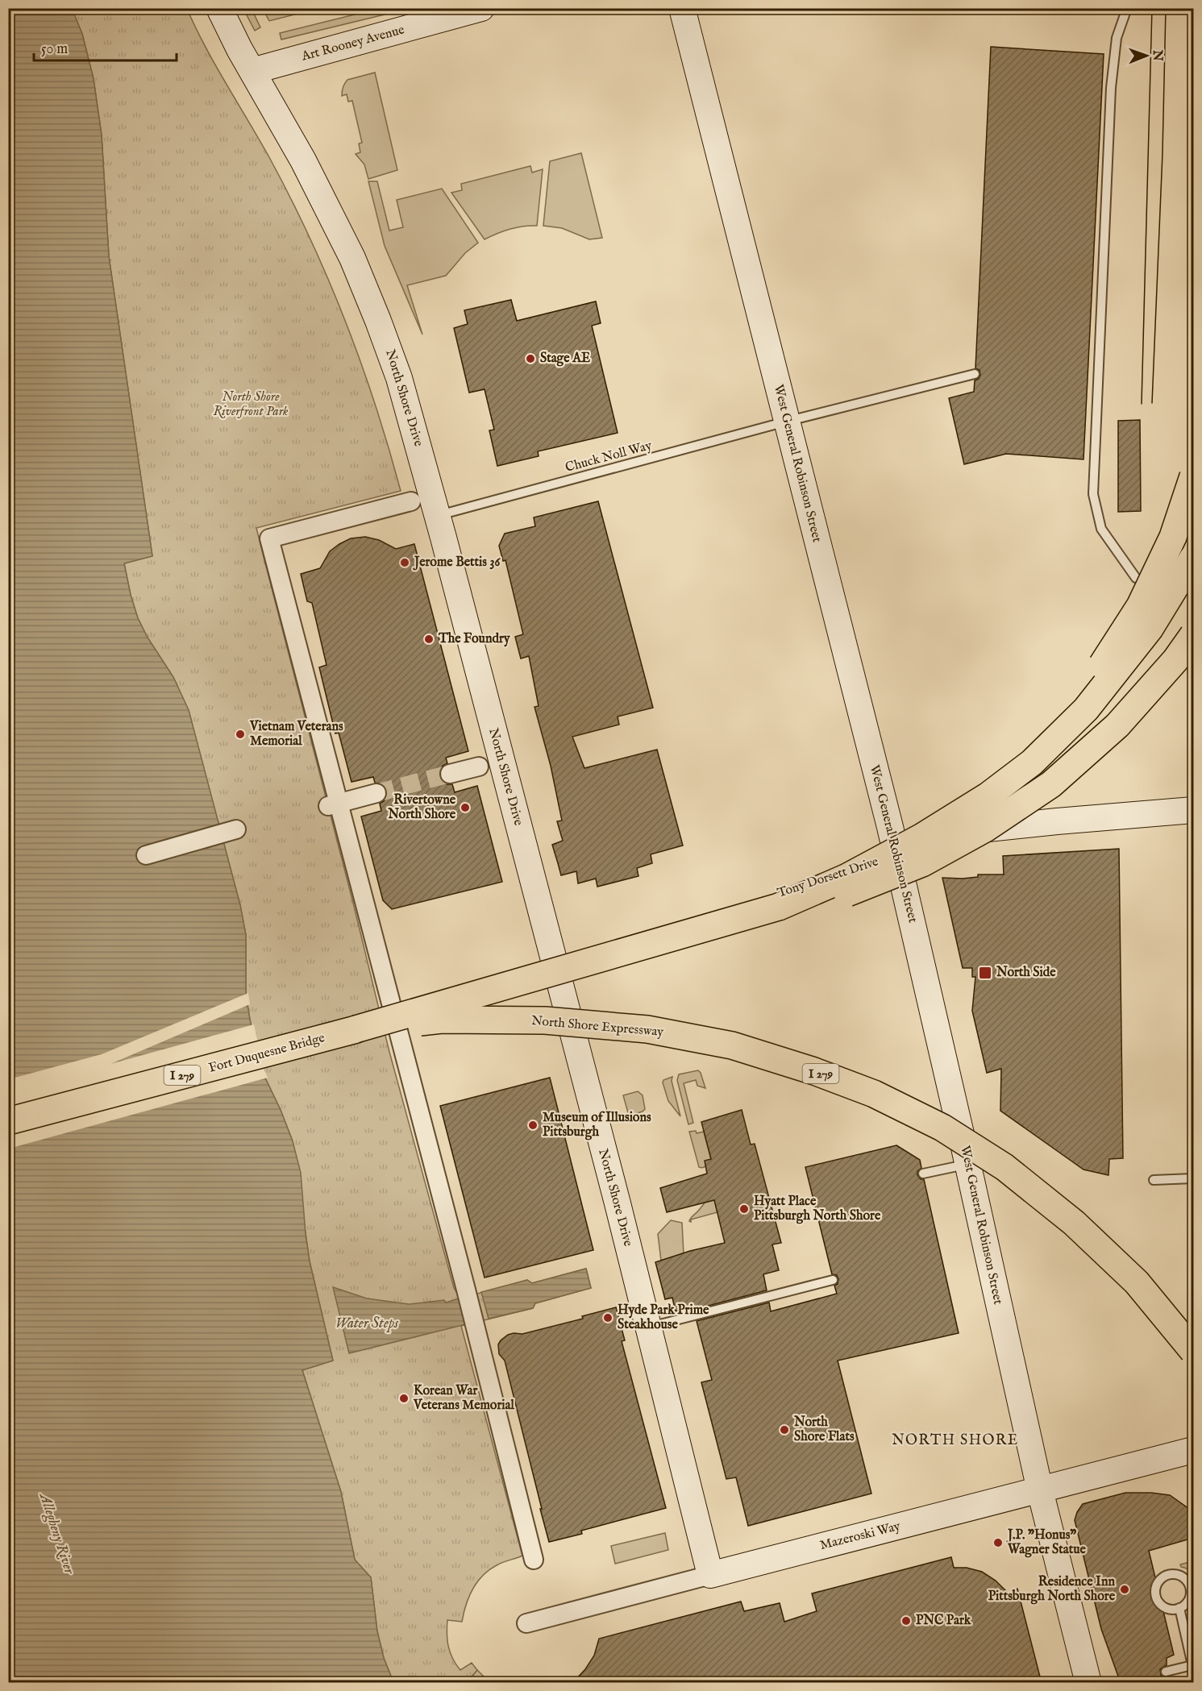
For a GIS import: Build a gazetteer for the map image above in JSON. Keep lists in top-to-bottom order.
{
  "streets": {
    "highway": ["North Shore Expressway", "Fort Duquesne Bridge", "I 279"],
    "street": [
      "Art Rooney Avenue",
      "North Shore Drive",
      "West General Robinson Street",
      "Tony Dorsett Drive",
      "Mazeroski Way"
    ],
    "lane": ["Chuck Noll Way"]
  },
  "crossings": [
    ["Art Rooney Avenue", "North Shore Drive"],
    ["North Shore Drive", "Chuck Noll Way"],
    ["North Shore Drive", "Tony Dorsett Drive"],
    ["North Shore Drive", "Mazeroski Way"],
    ["Chuck Noll Way", "West General Robinson Street"],
    ["West General Robinson Street", "Tony Dorsett Drive"],
    ["West General Robinson Street", "Mazeroski Way"],
    ["North Shore Expressway", "Fort Duquesne Bridge"]
  ],
  "districts": ["NORTH SHORE"],
  "water": ["Water Steps", "Allegheny River"],
  "parks": ["North Shore Riverfront Park"],
  "places": {
    "other": [
      "Stage AE",
      "Jerome Bettis 36",
      "The Foundry",
      "Vietnam Veterans Memorial",
      "Rivertowne North Shore",
      "Museum of Illusions Pittsburgh",
      "Hyatt Place Pittsburgh North Shore",
      "Hyde Park Prime Steakhouse",
      "Korean War Veterans Memorial",
      "North Shore Flats",
      "J.P. \"Honus\" Wagner Statue",
      "Residence Inn Pittsburgh North Shore",
      "PNC Park"
    ],
    "transit": ["North Side"]
  },
  "scale_bar": "50 m",
  "north": "right"
}
